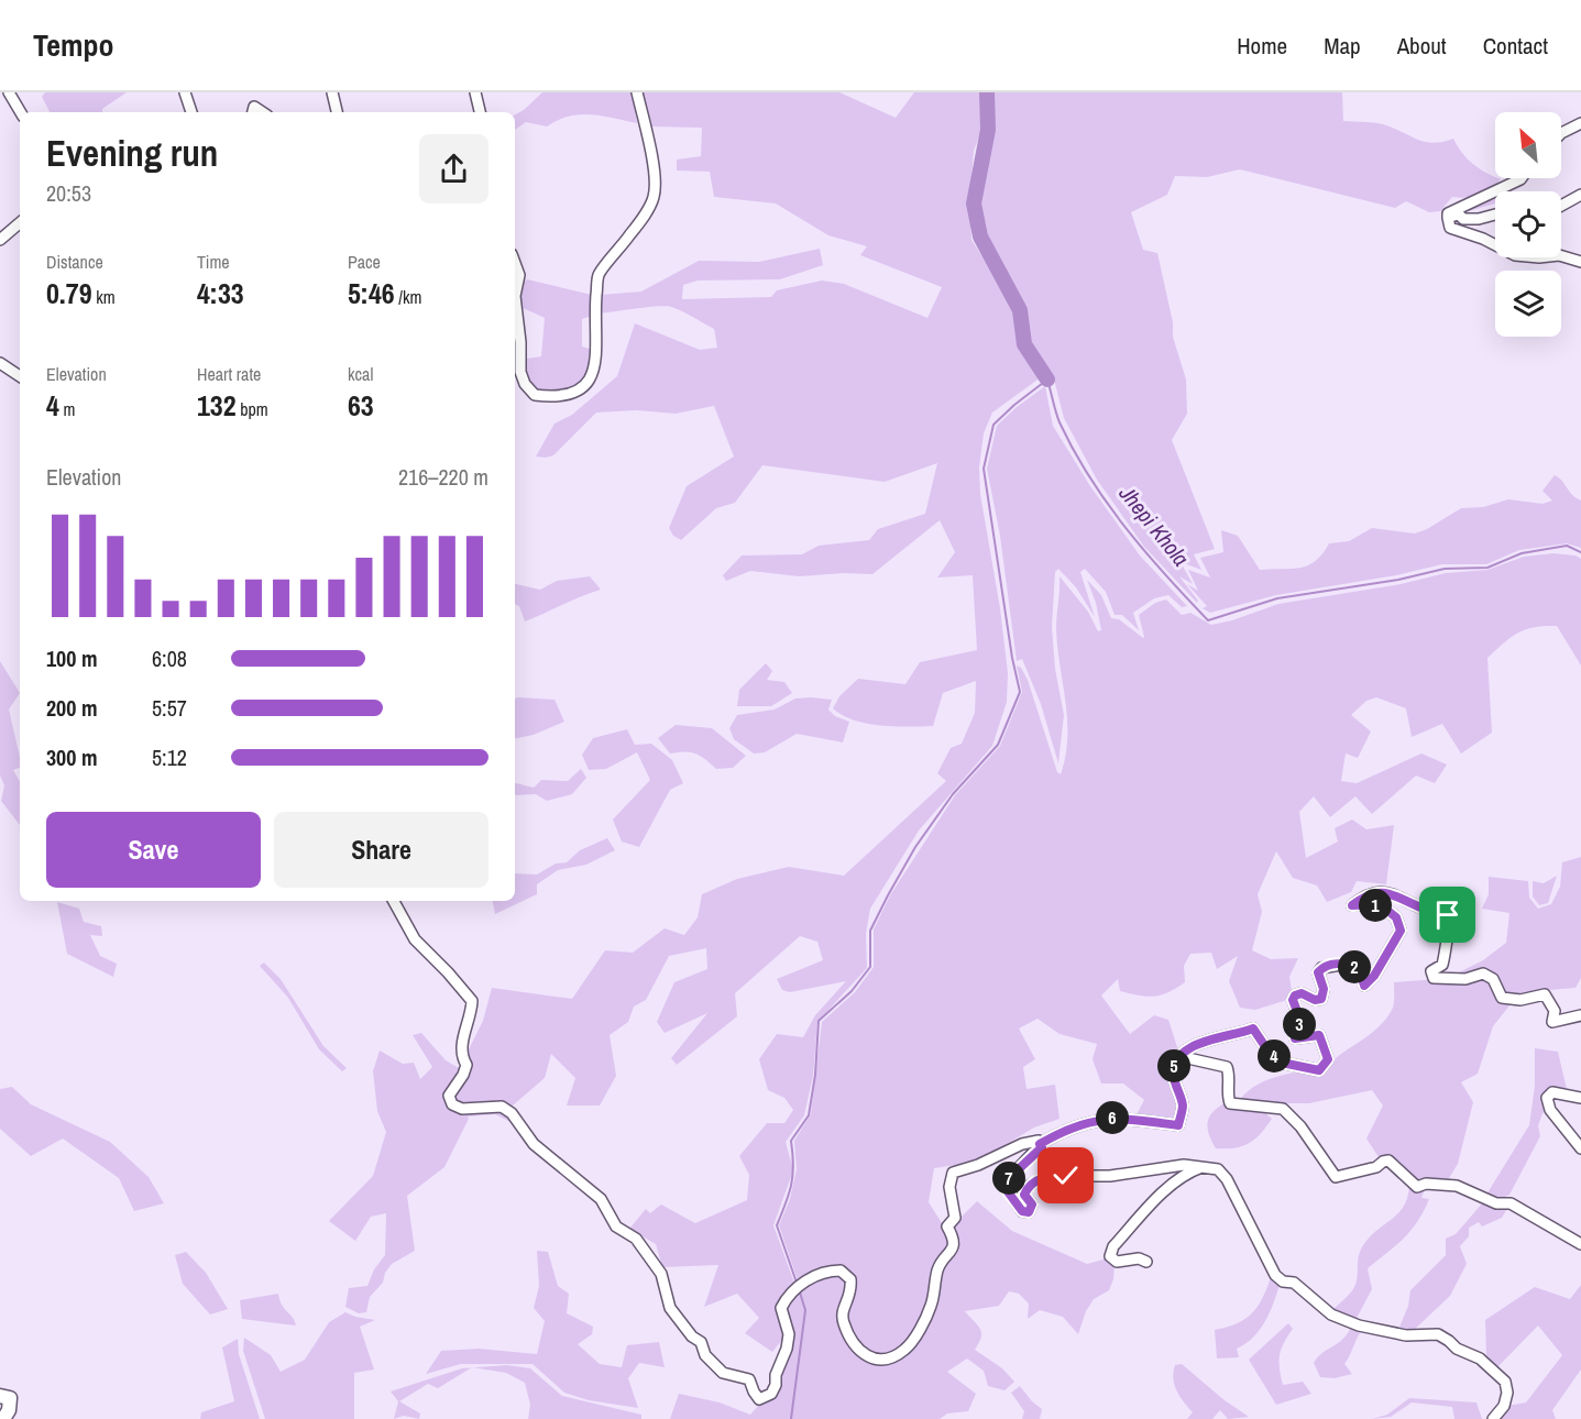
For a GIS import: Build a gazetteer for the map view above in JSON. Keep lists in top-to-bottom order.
{
  "water": ["Jhepi Khola"],
  "north": "top left",
  "page": {
    "header": "Tempo",
    "nav": [
      "Home",
      "Map",
      "About",
      "Contact"
    ],
    "heading": ["Evening run", "20:53"],
    "stats": [
      ["Distance", "0.79 km"],
      ["Time", "4:33"],
      ["Pace", "5:46 /km"],
      ["Elevation", "4 m"],
      ["Heart rate", "132 bpm"],
      ["kcal", "63"]
    ],
    "chart": ["Elevation", "216–220 m"],
    "list": [
      {
        "name": "100 m",
        "note": "6:08"
      },
      {
        "name": "200 m",
        "note": "5:57"
      },
      {
        "name": "300 m",
        "note": "5:12"
      }
    ],
    "buttons": ["Save", "Share"],
    "pins": [
      "1",
      "2",
      "3",
      "4",
      "5",
      "6",
      "7"
    ]
  }
}
